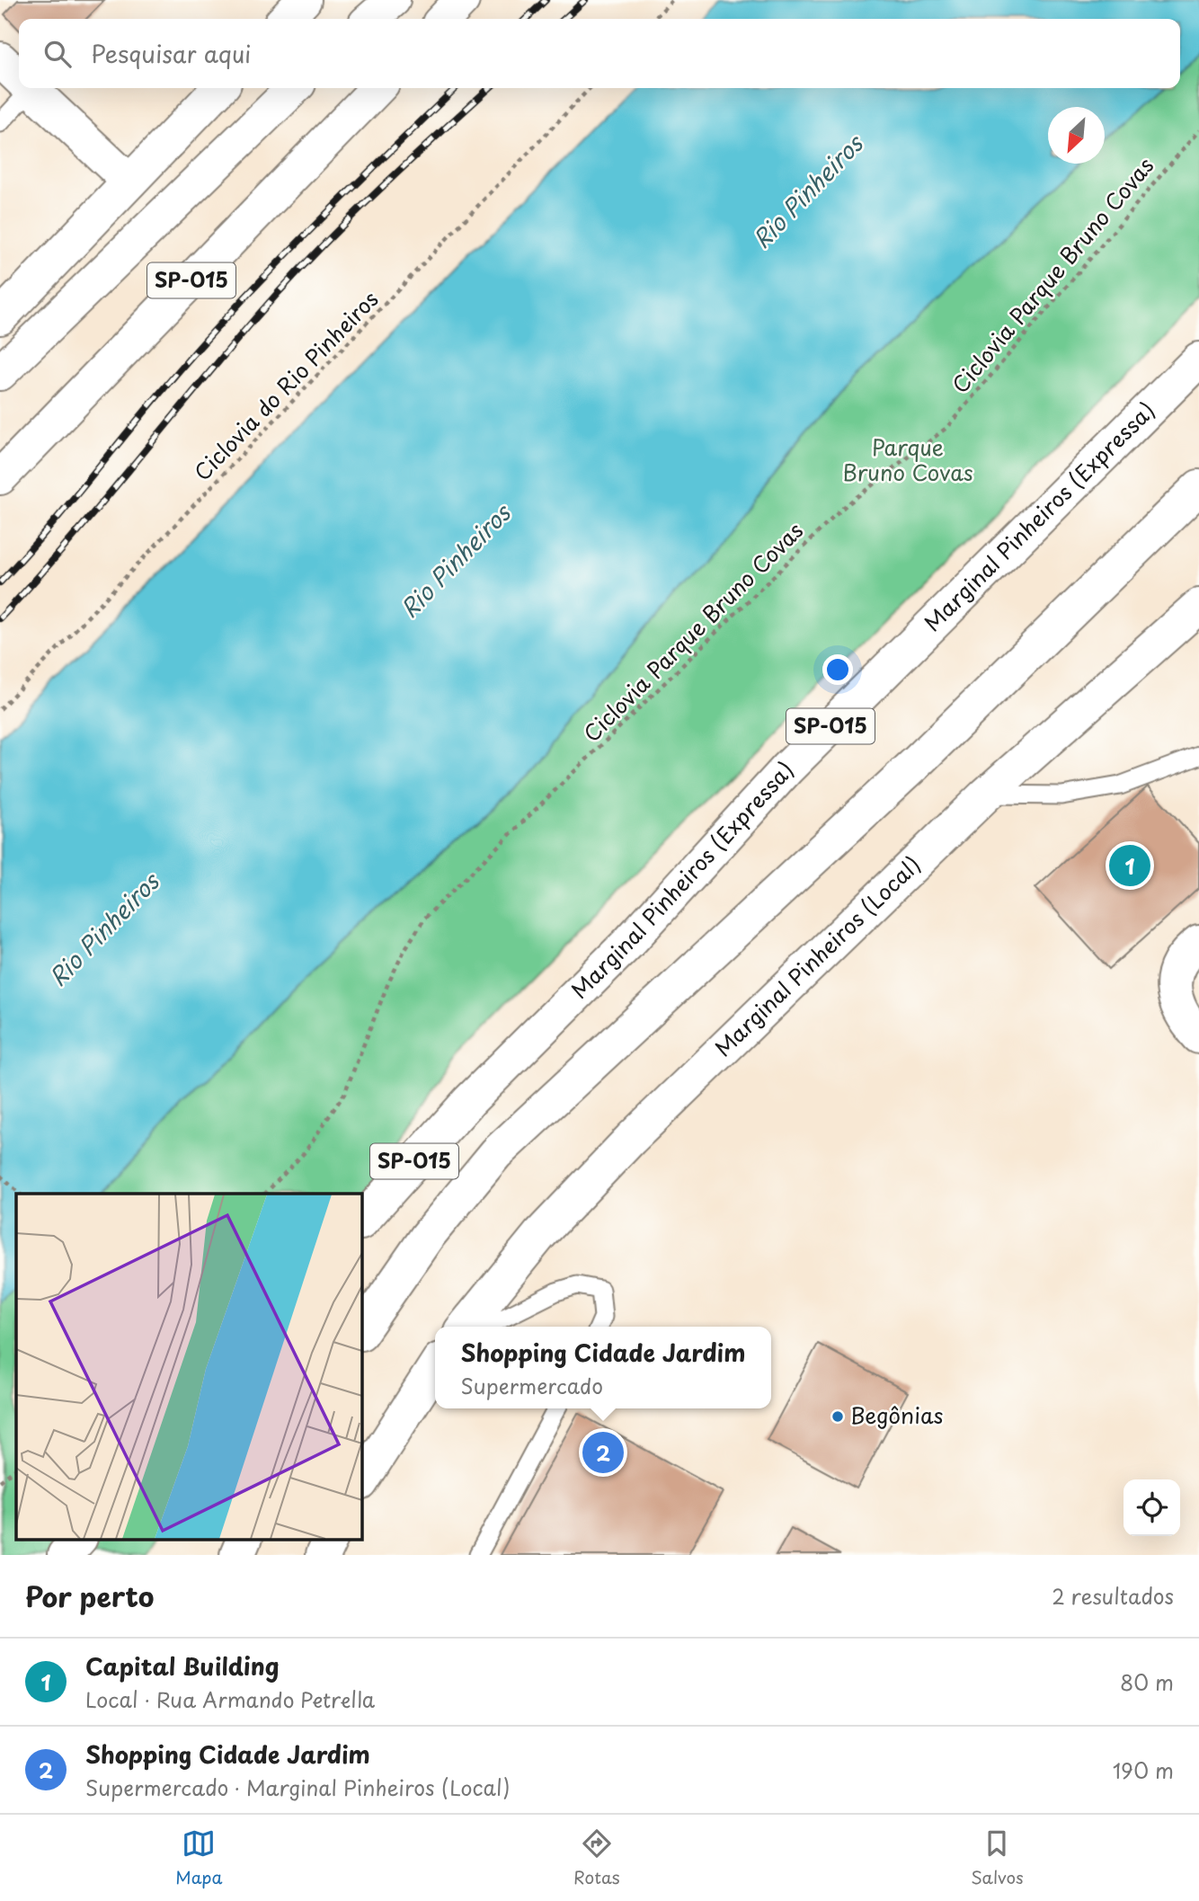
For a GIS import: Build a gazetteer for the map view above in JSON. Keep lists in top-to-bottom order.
{
  "streets": {
    "main road": ["SP-015", "Marginal Pinheiros (Expressa)", "Marginal Pinheiros (Local)"],
    "path": ["Ciclovia Parque Bruno Covas", "Ciclovia do Rio Pinheiros"]
  },
  "water": ["Rio Pinheiros"],
  "parks": ["Parque Bruno Covas"],
  "places": ["Begônias"],
  "north": "bottom left",
  "page": {
    "search": "Pesquisar aqui",
    "pins": ["1", "2"],
    "popup": ["Shopping Cidade Jardim", "Supermercado"],
    "heading": ["Por perto", "2 resultados"],
    "list": [
      {
        "mark": "1",
        "name": "Capital Building",
        "note": "Local · Rua Armando Petrella",
        "value": "80 m"
      },
      {
        "mark": "2",
        "name": "Shopping Cidade Jardim",
        "note": "Supermercado · Marginal Pinheiros (Local)",
        "value": "190 m"
      }
    ],
    "nav": ["Mapa", "Rotas", "Salvos"]
  }
}
